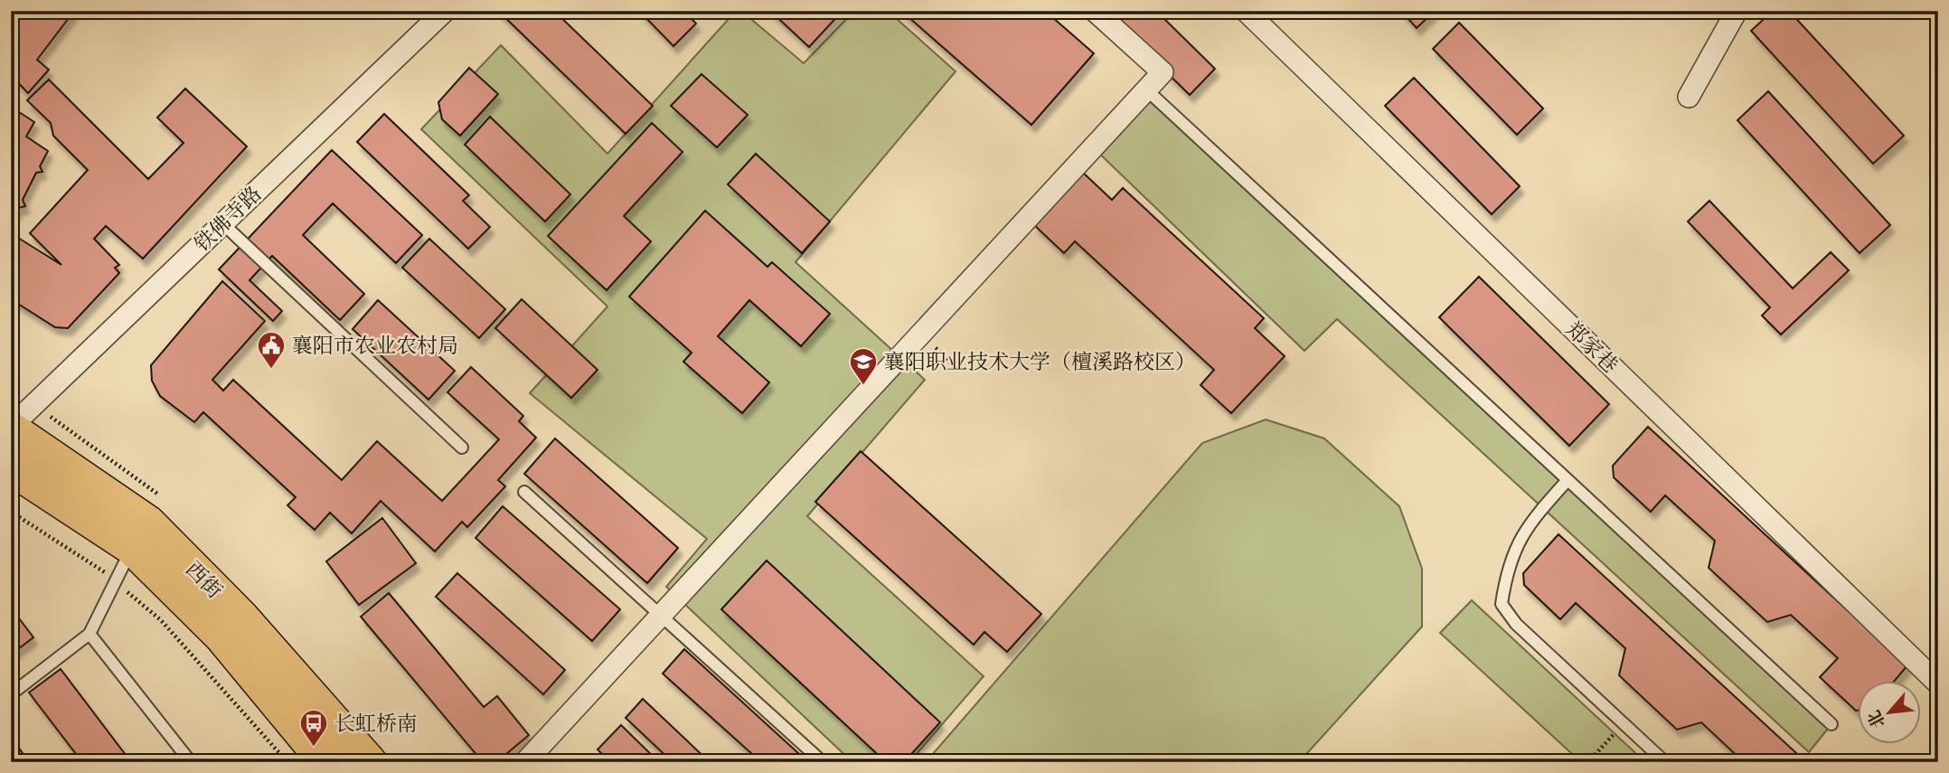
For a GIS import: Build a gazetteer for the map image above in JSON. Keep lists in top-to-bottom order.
{
  "streets": {
    "main road": ["西街"],
    "street": ["铁佛寺路", "郑家巷"]
  },
  "crossings": [
    ["铁佛寺路", "西街"]
  ],
  "places": {
    "public building": ["襄阳市农业农村局"],
    "school or university": ["襄阳职业技术大学（檀溪路校区）"],
    "bus stop": ["长虹桥南"]
  },
  "north": "bottom left"
}
